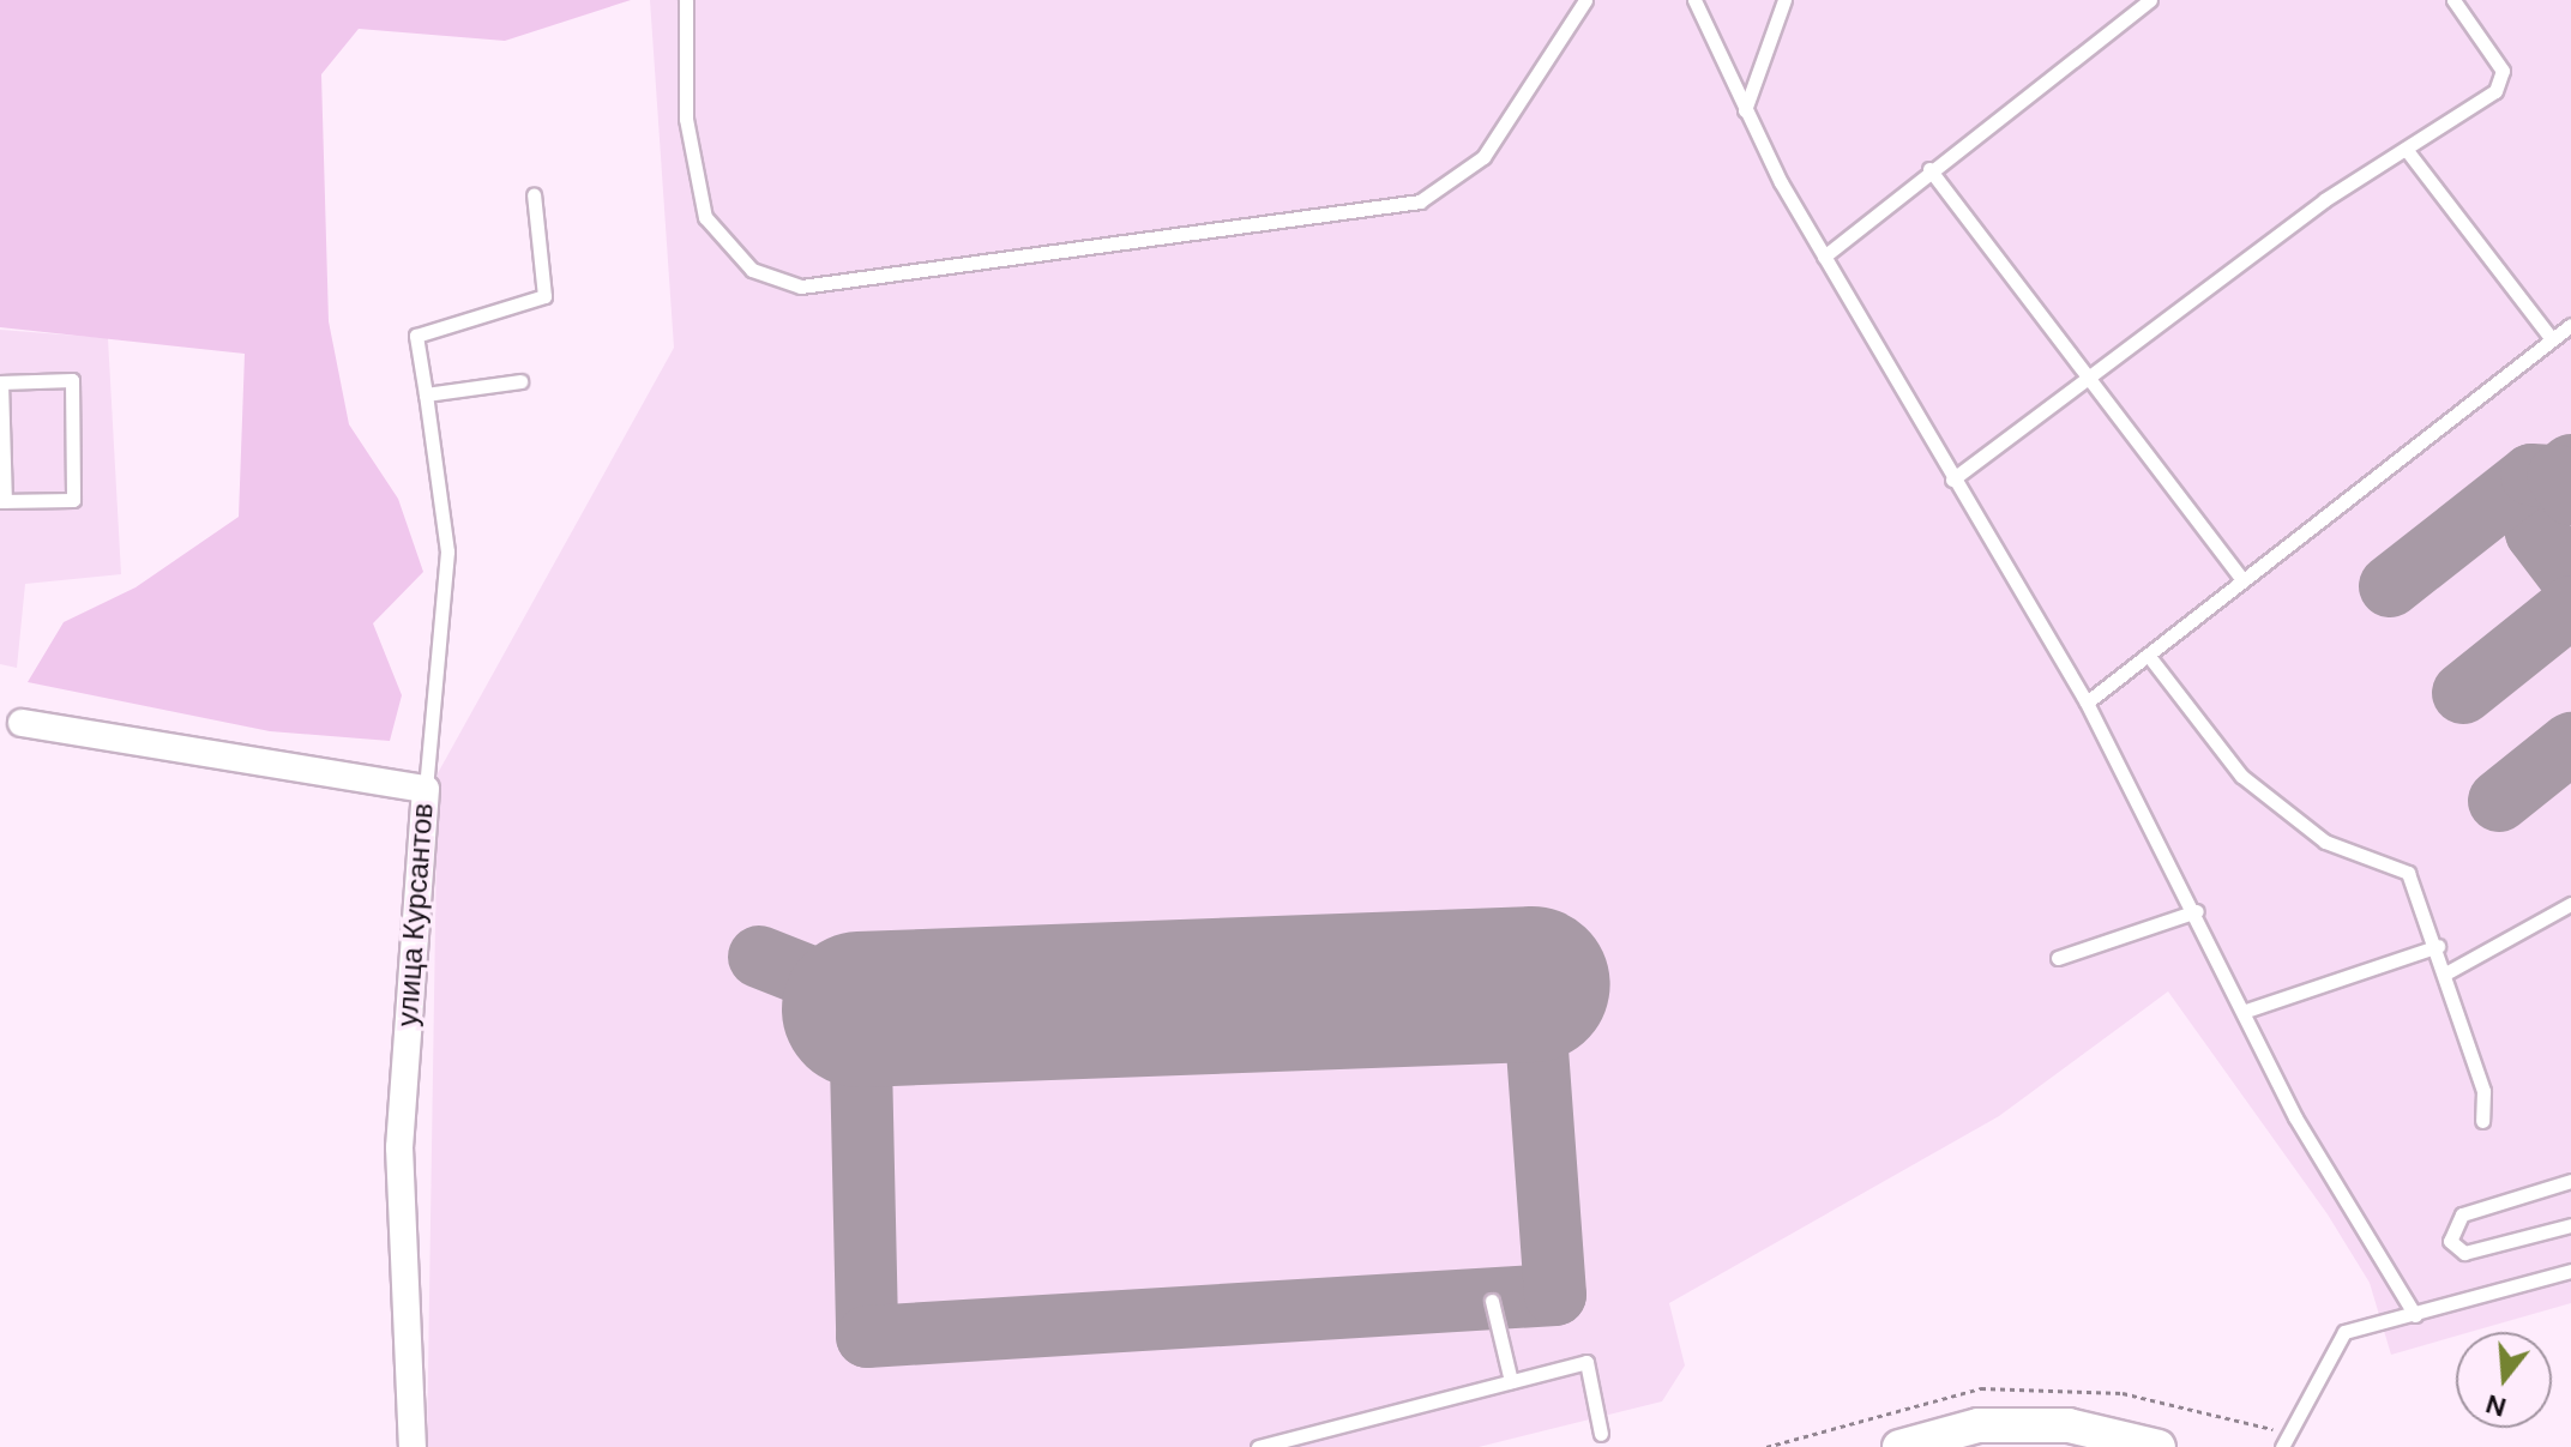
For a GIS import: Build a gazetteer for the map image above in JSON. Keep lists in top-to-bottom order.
{
  "streets": {
    "street": ["улица Курсантов"]
  },
  "north": "bottom"
}
